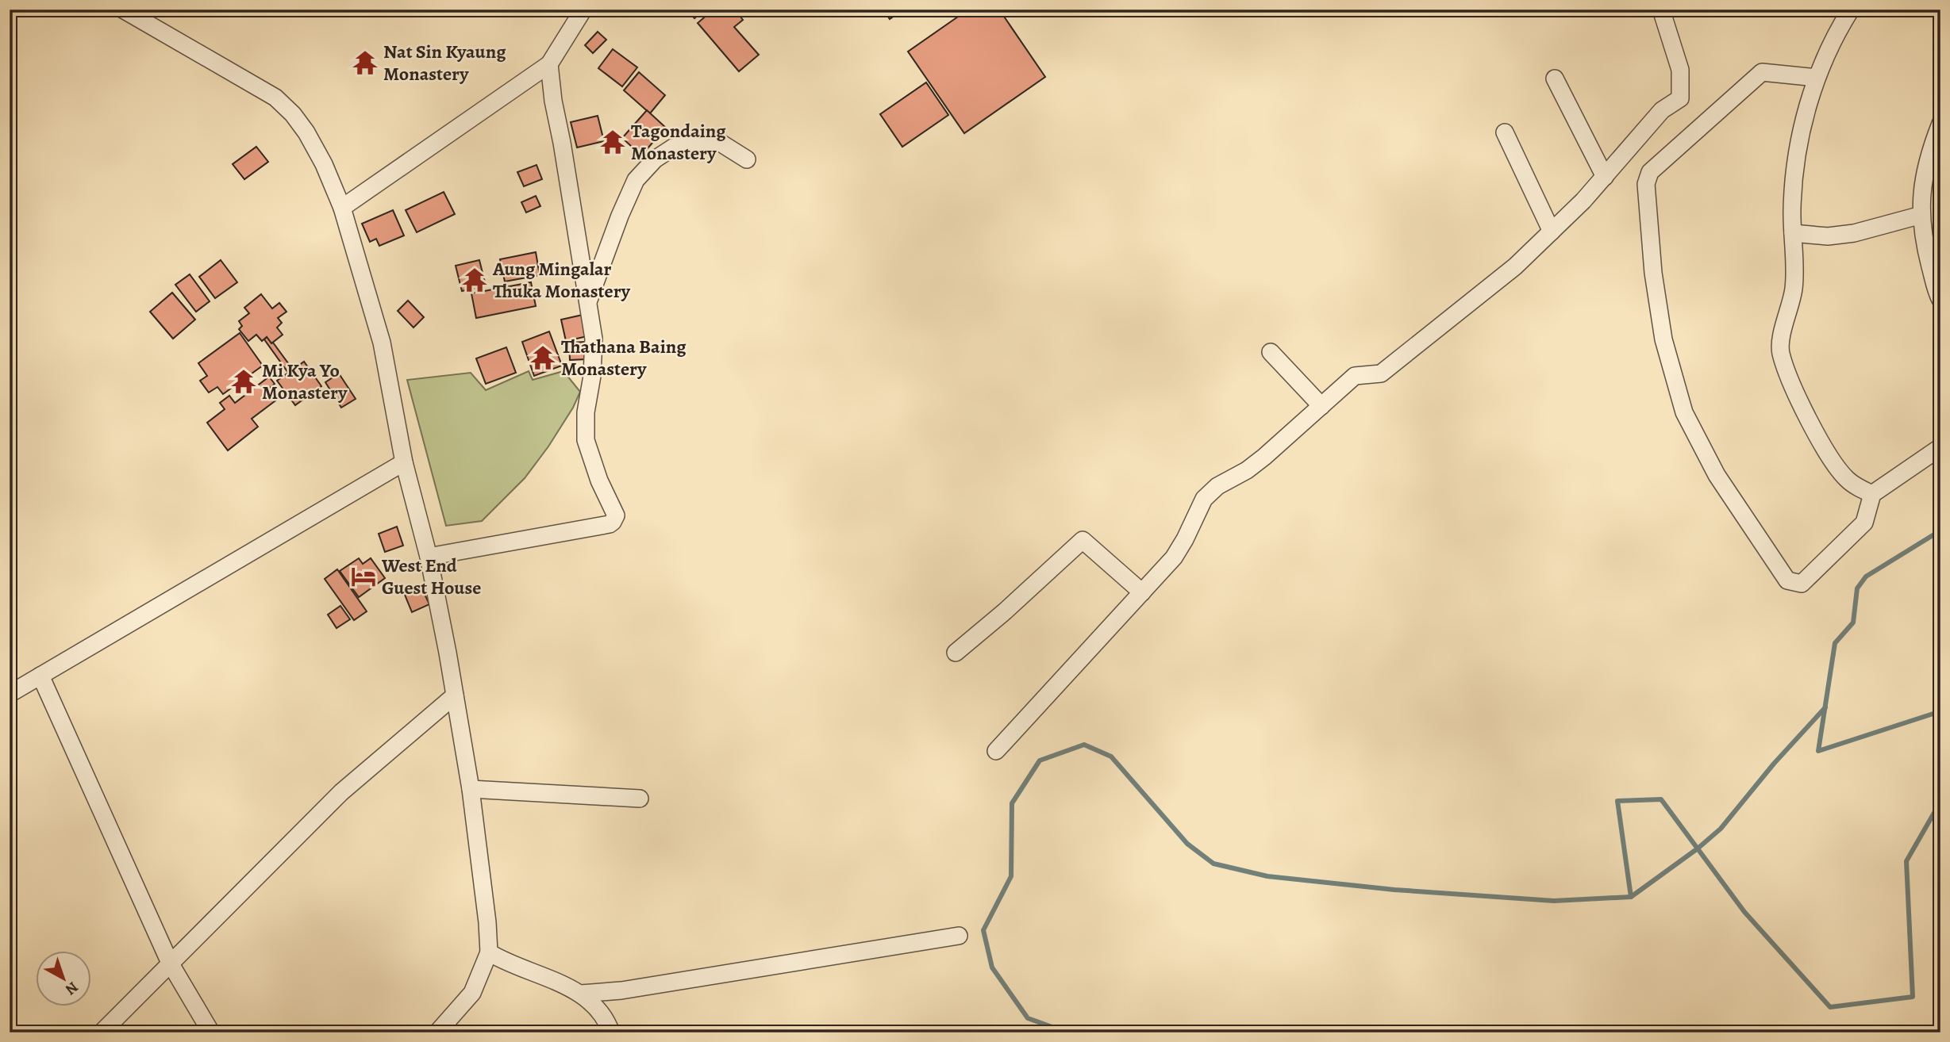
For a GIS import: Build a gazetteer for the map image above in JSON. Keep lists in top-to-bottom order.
{
  "places": {
    "temple": [
      "Nat Sin Kyaung Monastery",
      "Tagondaing Monastery",
      "Aung Mingalar Thuka Monastery",
      "Thathana Baing Monastery",
      "Mi Kya Yo Monastery"
    ],
    "hotel": ["West End Guest House"]
  },
  "north": "bottom right"
}
